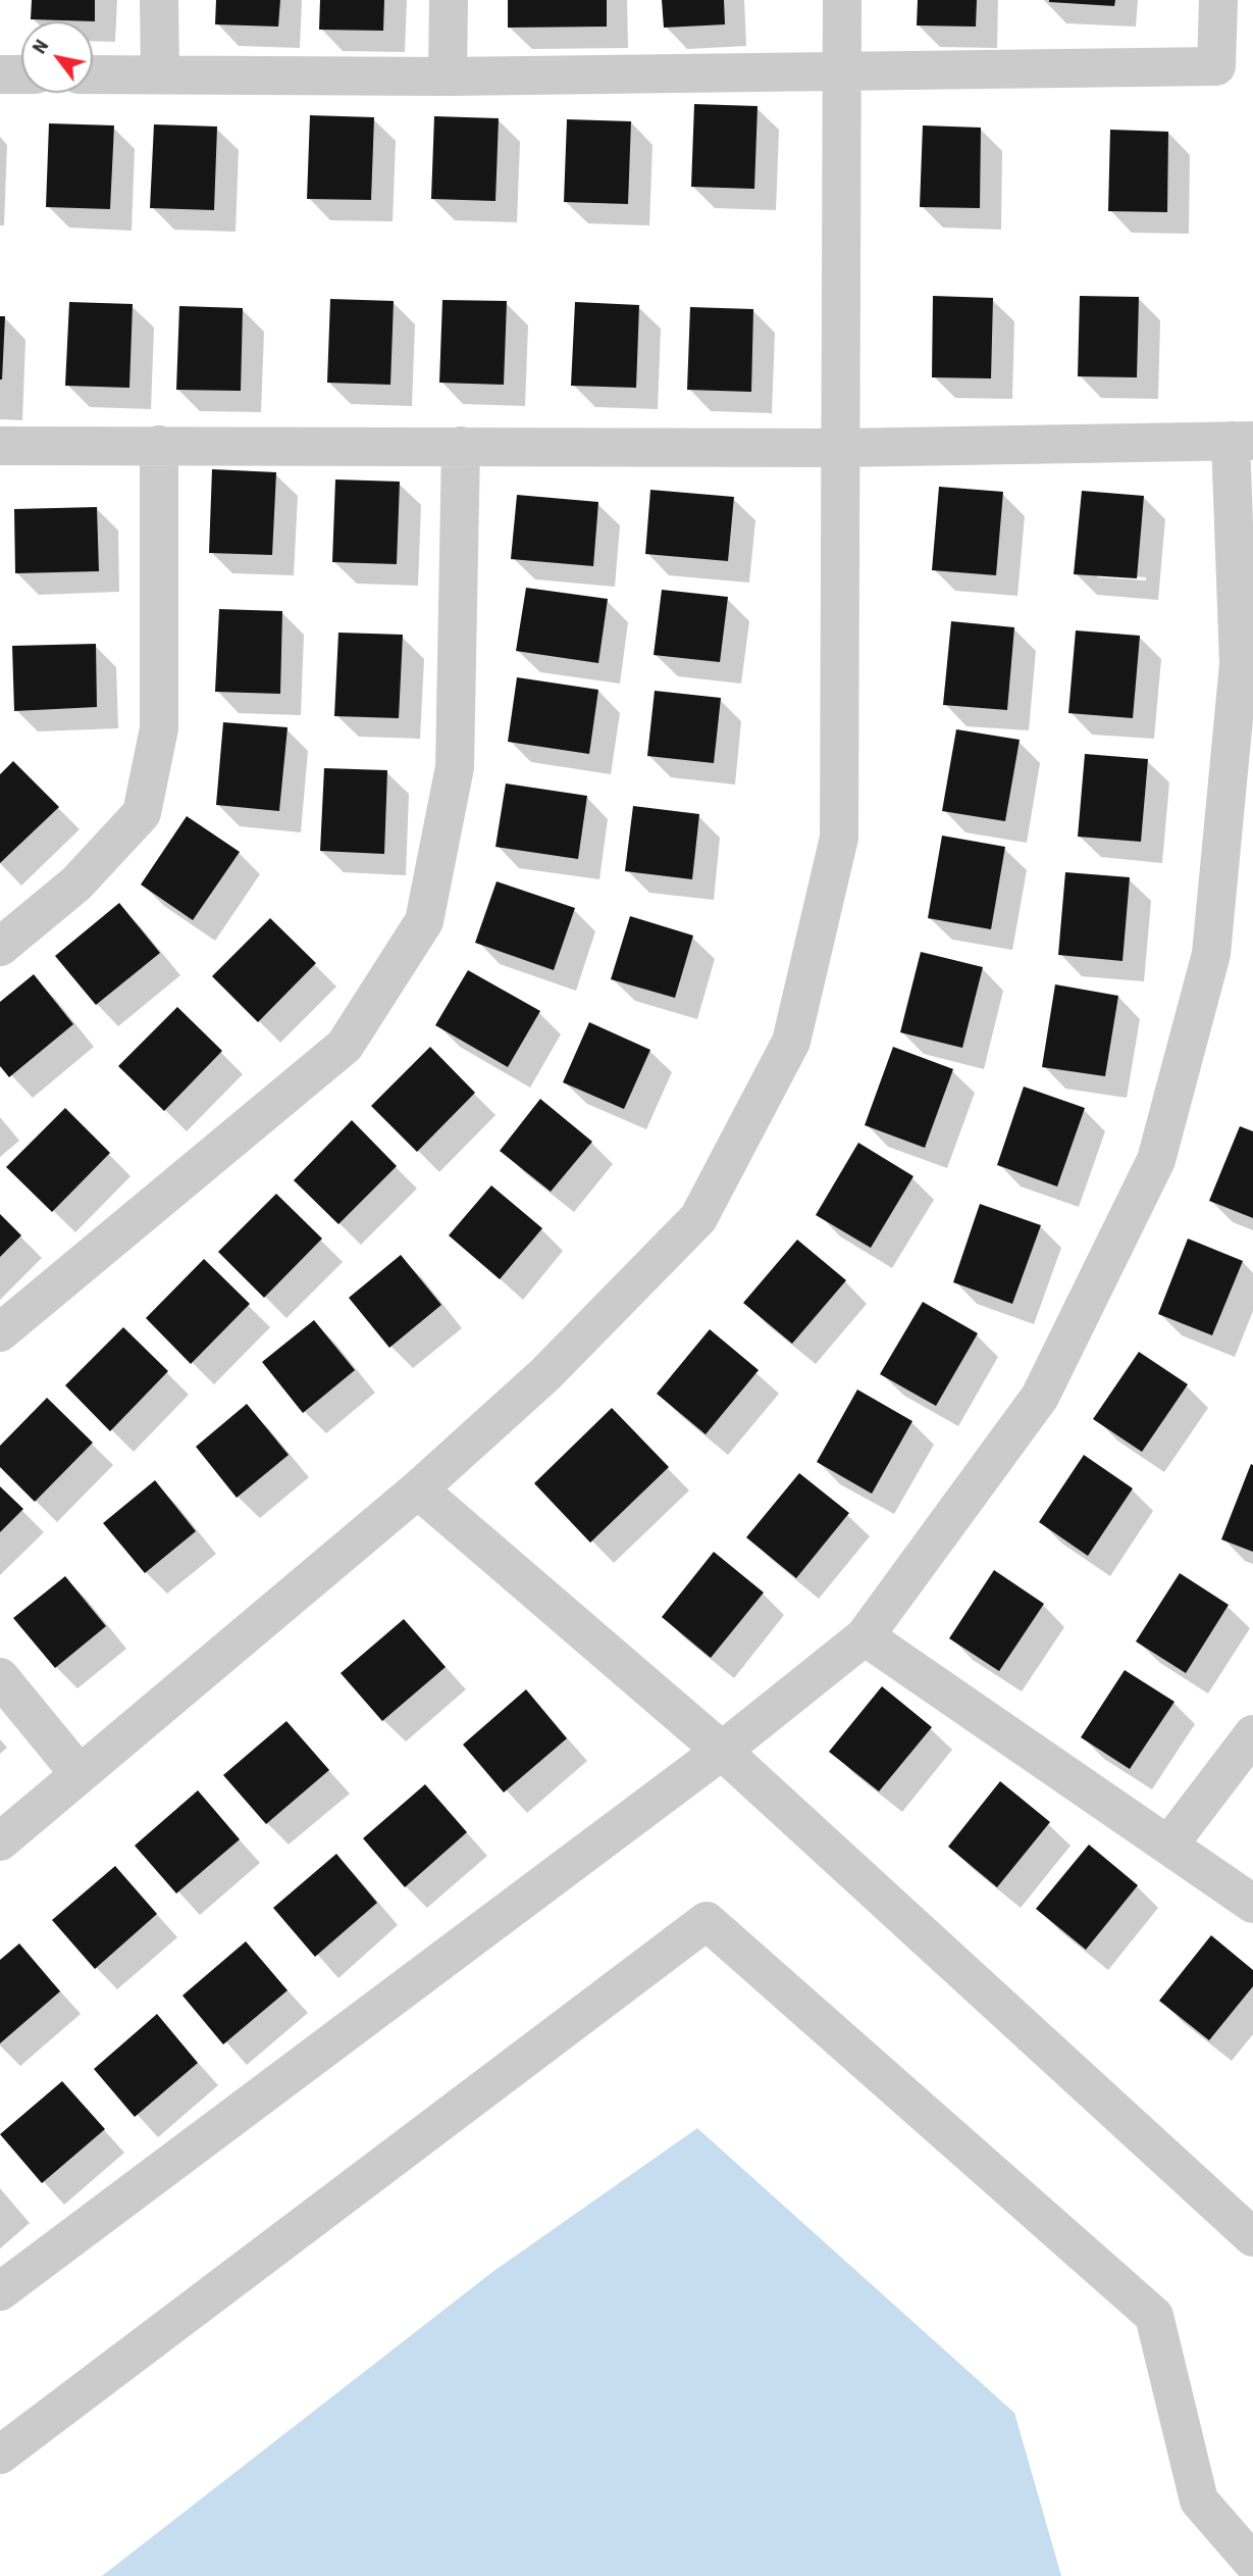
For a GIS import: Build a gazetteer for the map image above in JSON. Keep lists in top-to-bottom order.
{
  "north": "top left"
}
